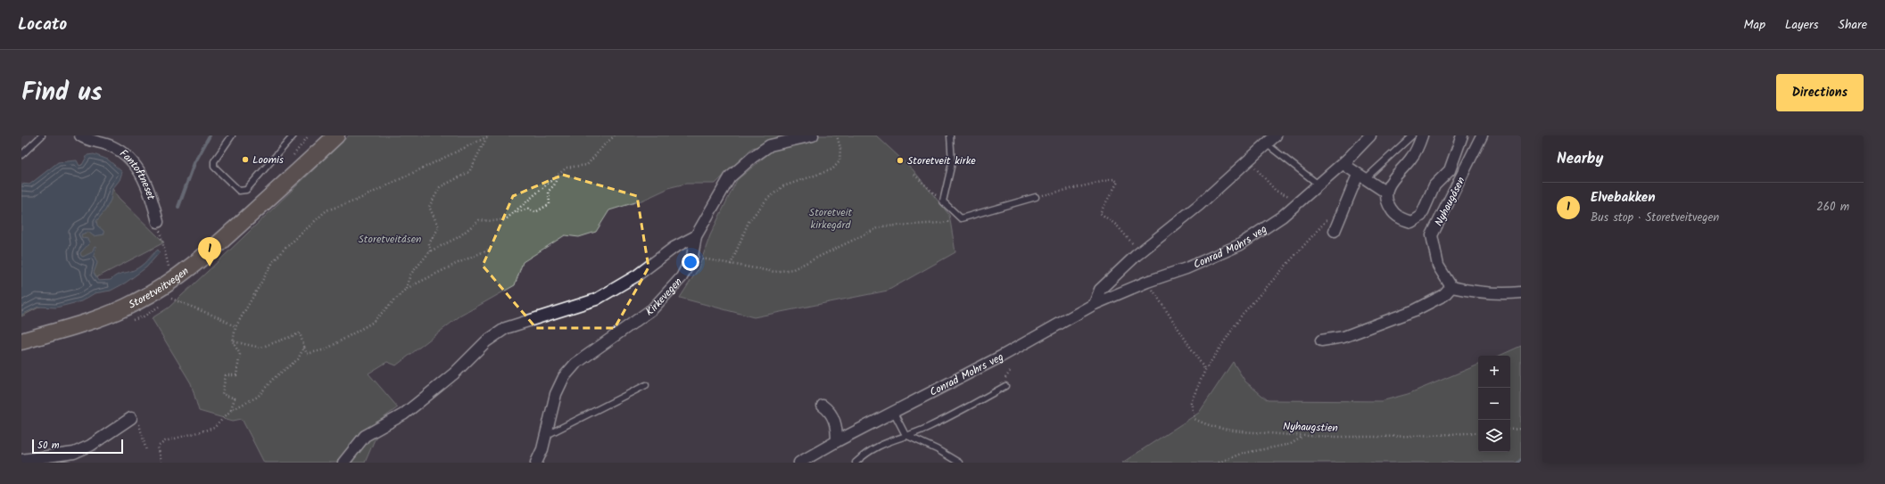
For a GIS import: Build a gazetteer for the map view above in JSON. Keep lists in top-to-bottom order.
{
  "streets": {
    "main road": ["Storetveitvegen"],
    "street": [
      "Fantoftneset",
      "Nyhaugåsen",
      "Conrad Mohrs veg",
      "Kirkevegen"
    ],
    "path": ["Nyhaugstien"]
  },
  "parks": ["Storetveit kirkegård", "Storetveitåsen"],
  "places": ["Loomis", "Storetveit kirke"],
  "scale_bar": "50 m",
  "page": {
    "header": "Locato",
    "nav": ["Map", "Layers", "Share"],
    "title": "Find us",
    "buttons": "Directions",
    "heading": "Nearby",
    "list": [
      {
        "mark": "1",
        "name": "Elvebakken",
        "note": "Bus stop · Storetveitvegen",
        "value": "260 m"
      }
    ],
    "pins": "1",
    "map_buttons": ["+", "−"],
    "scale": "50 m"
  }
}
